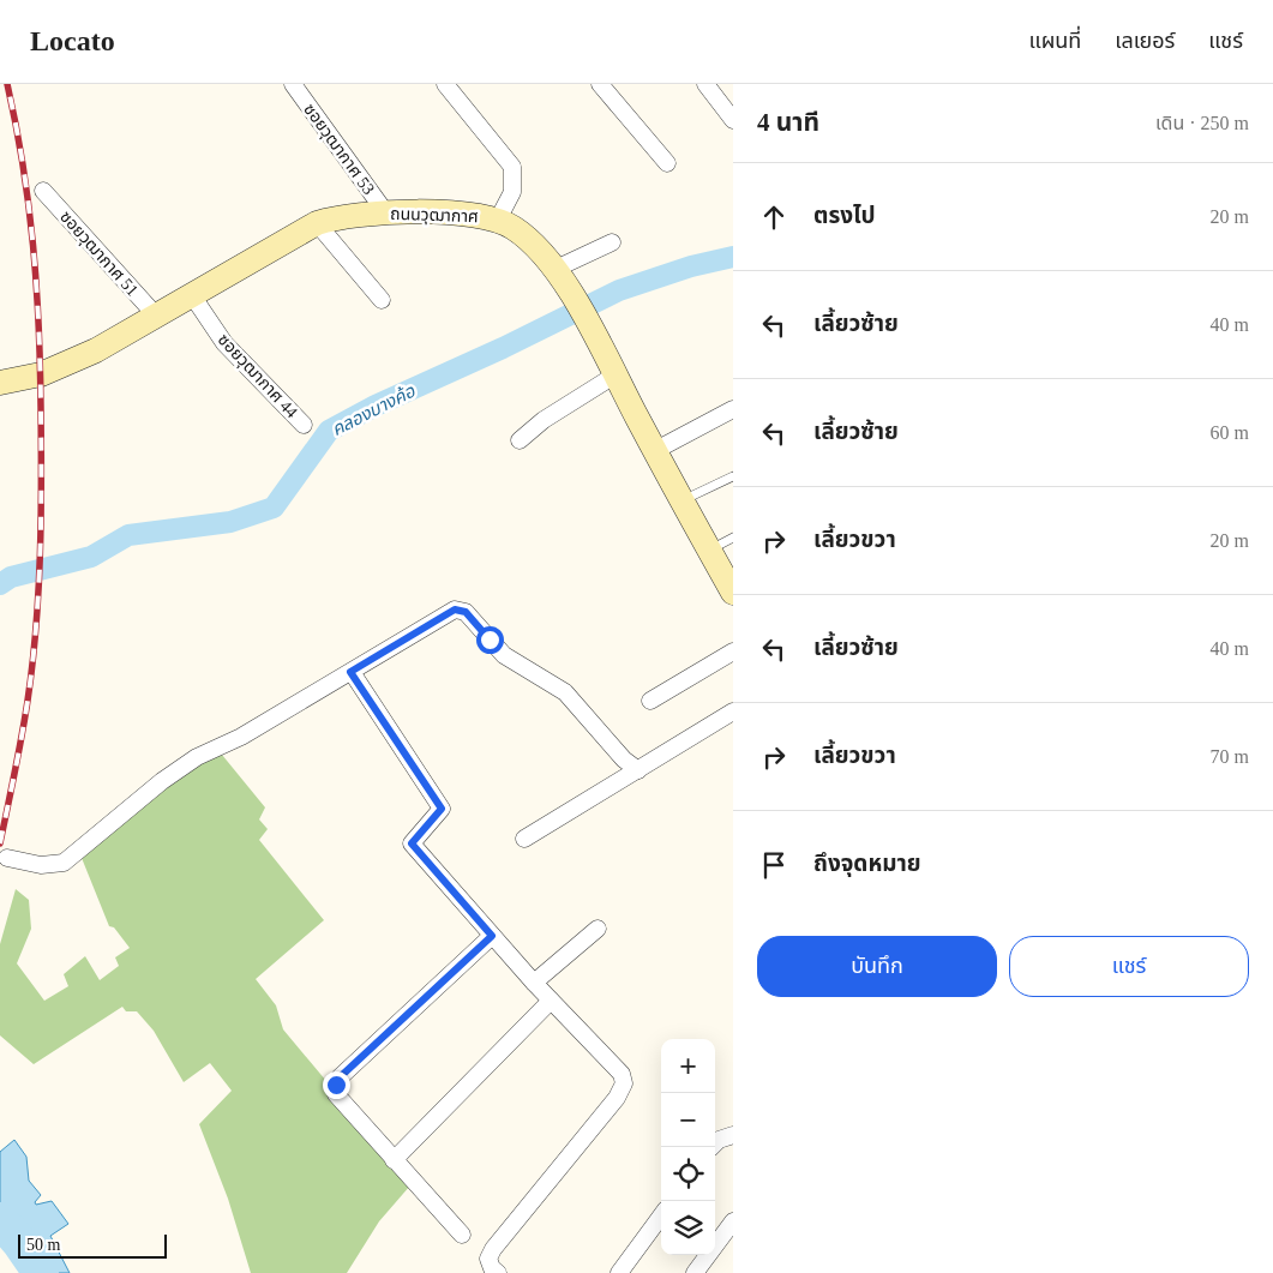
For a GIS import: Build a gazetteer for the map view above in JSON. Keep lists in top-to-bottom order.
{
  "streets": {
    "main road": ["ถนนวุฒากาศ"],
    "street": ["ซอยวุฒากาศ 53", "ซอยวุฒากาศ 51", "ซอยวุฒากาศ 44"]
  },
  "crossings": [
    ["ซอยวุฒากาศ 53", "ถนนวุฒากาศ"],
    ["ถนนวุฒากาศ", "ซอยวุฒากาศ 51"],
    ["ถนนวุฒากาศ", "ซอยวุฒากาศ 44"]
  ],
  "water": ["คลองบางค้อ"],
  "scale_bar": "50 m",
  "page": {
    "header": "Locato",
    "nav": ["แผนที่", "เลเยอร์", "แชร์"],
    "heading": ["4 นาที", "เดิน · 250 m"],
    "list": [
      ["ตรงไป", "20 m"],
      ["เลี้ยวซ้าย", "40 m"],
      ["เลี้ยวซ้าย", "60 m"],
      ["เลี้ยวขวา", "20 m"],
      ["เลี้ยวซ้าย", "40 m"],
      ["เลี้ยวขวา", "70 m"],
      "ถึงจุดหมาย"
    ],
    "buttons": ["บันทึก", "แชร์"],
    "map_buttons": ["+", "−"],
    "scale": "50 m"
  }
}
